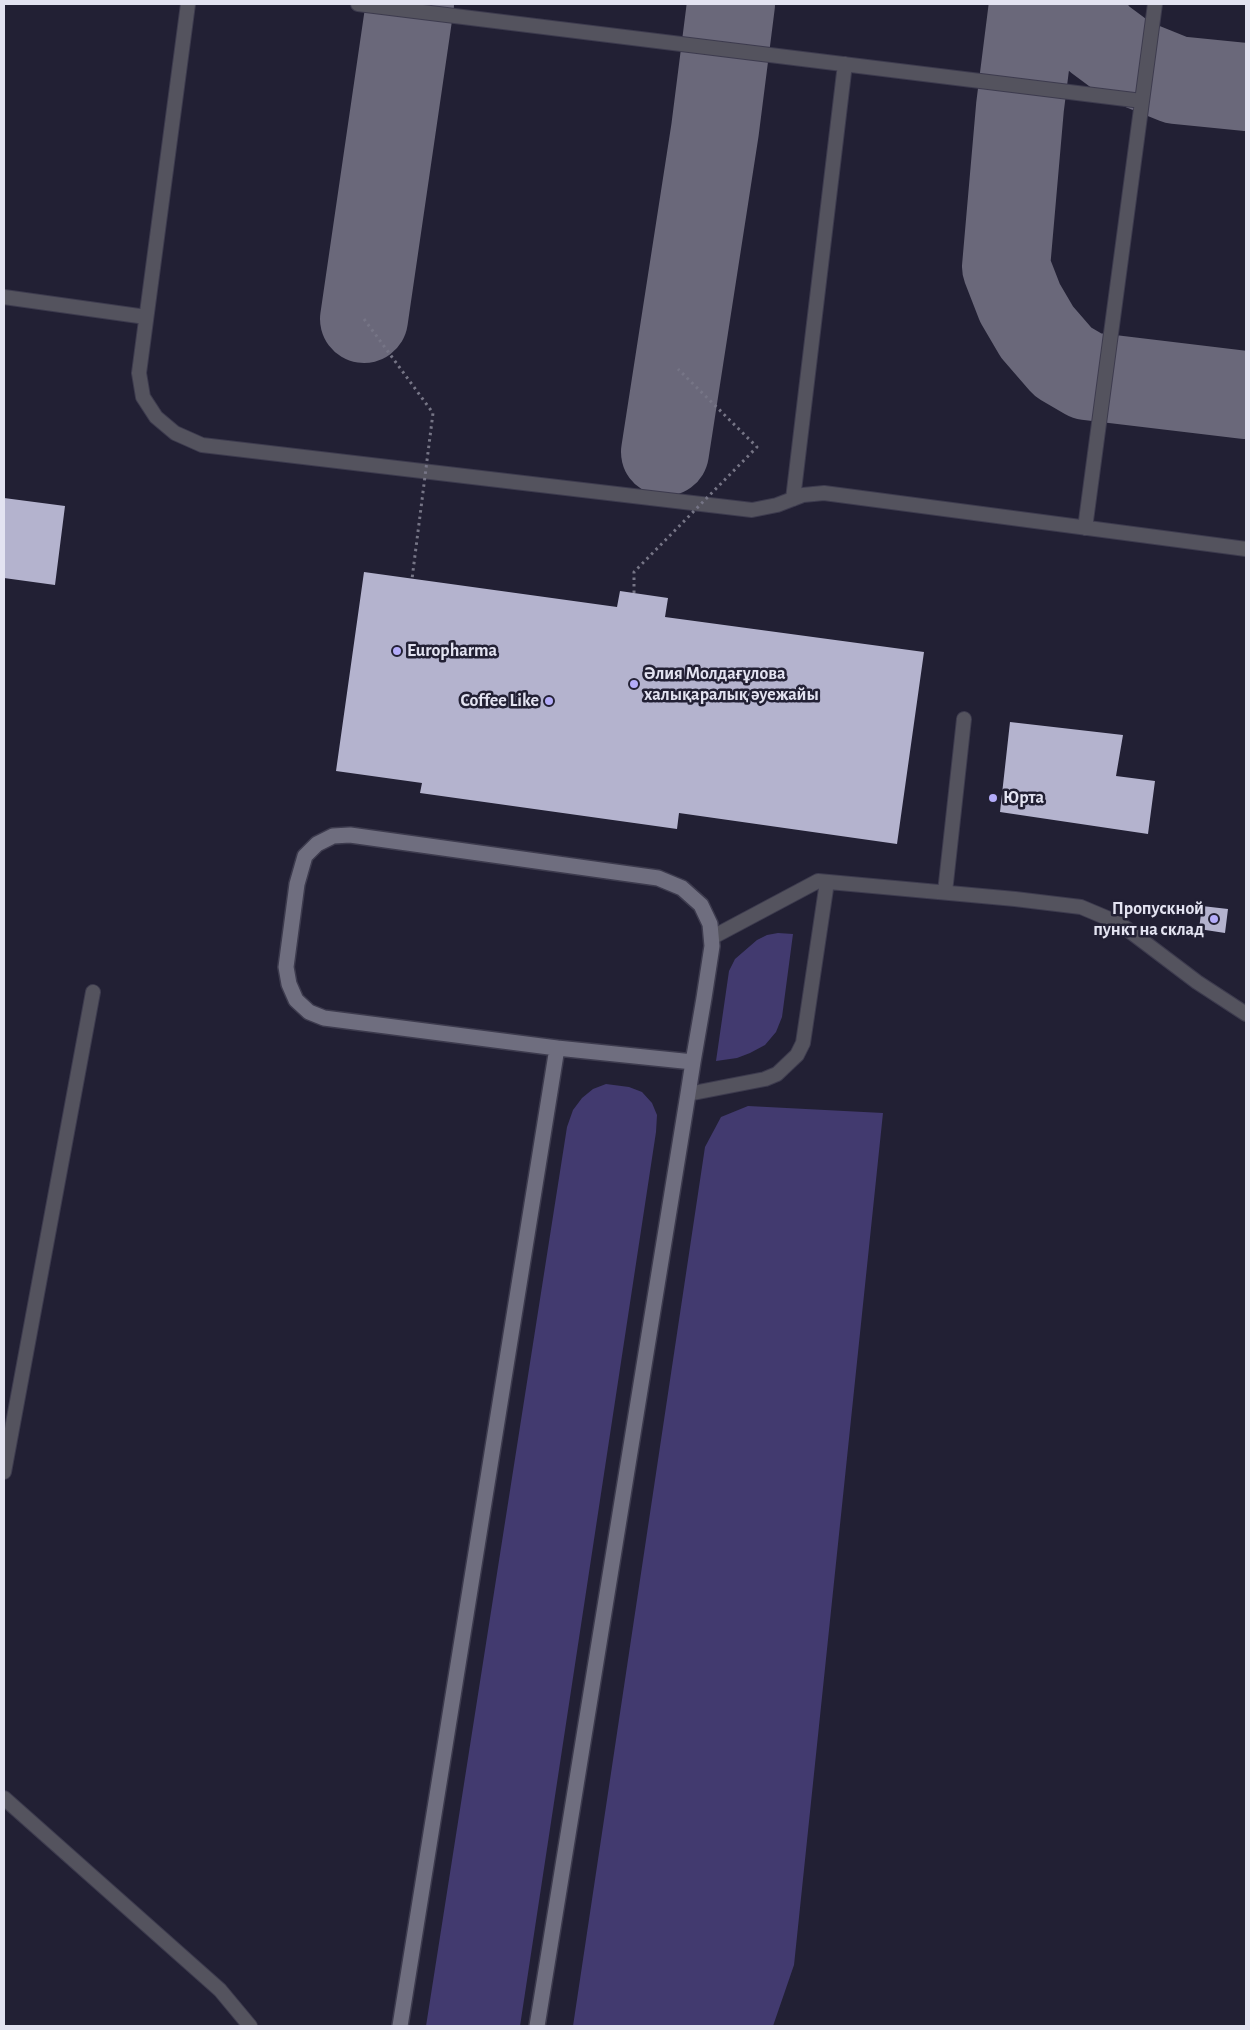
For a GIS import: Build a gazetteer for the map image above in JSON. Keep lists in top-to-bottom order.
{
  "places": [
    "Europharma",
    "Әлия Молдағұлова халықаралық әуежайы",
    "Coffee Like",
    "Юрта",
    "Пропускной пункт на склад"
  ]
}
